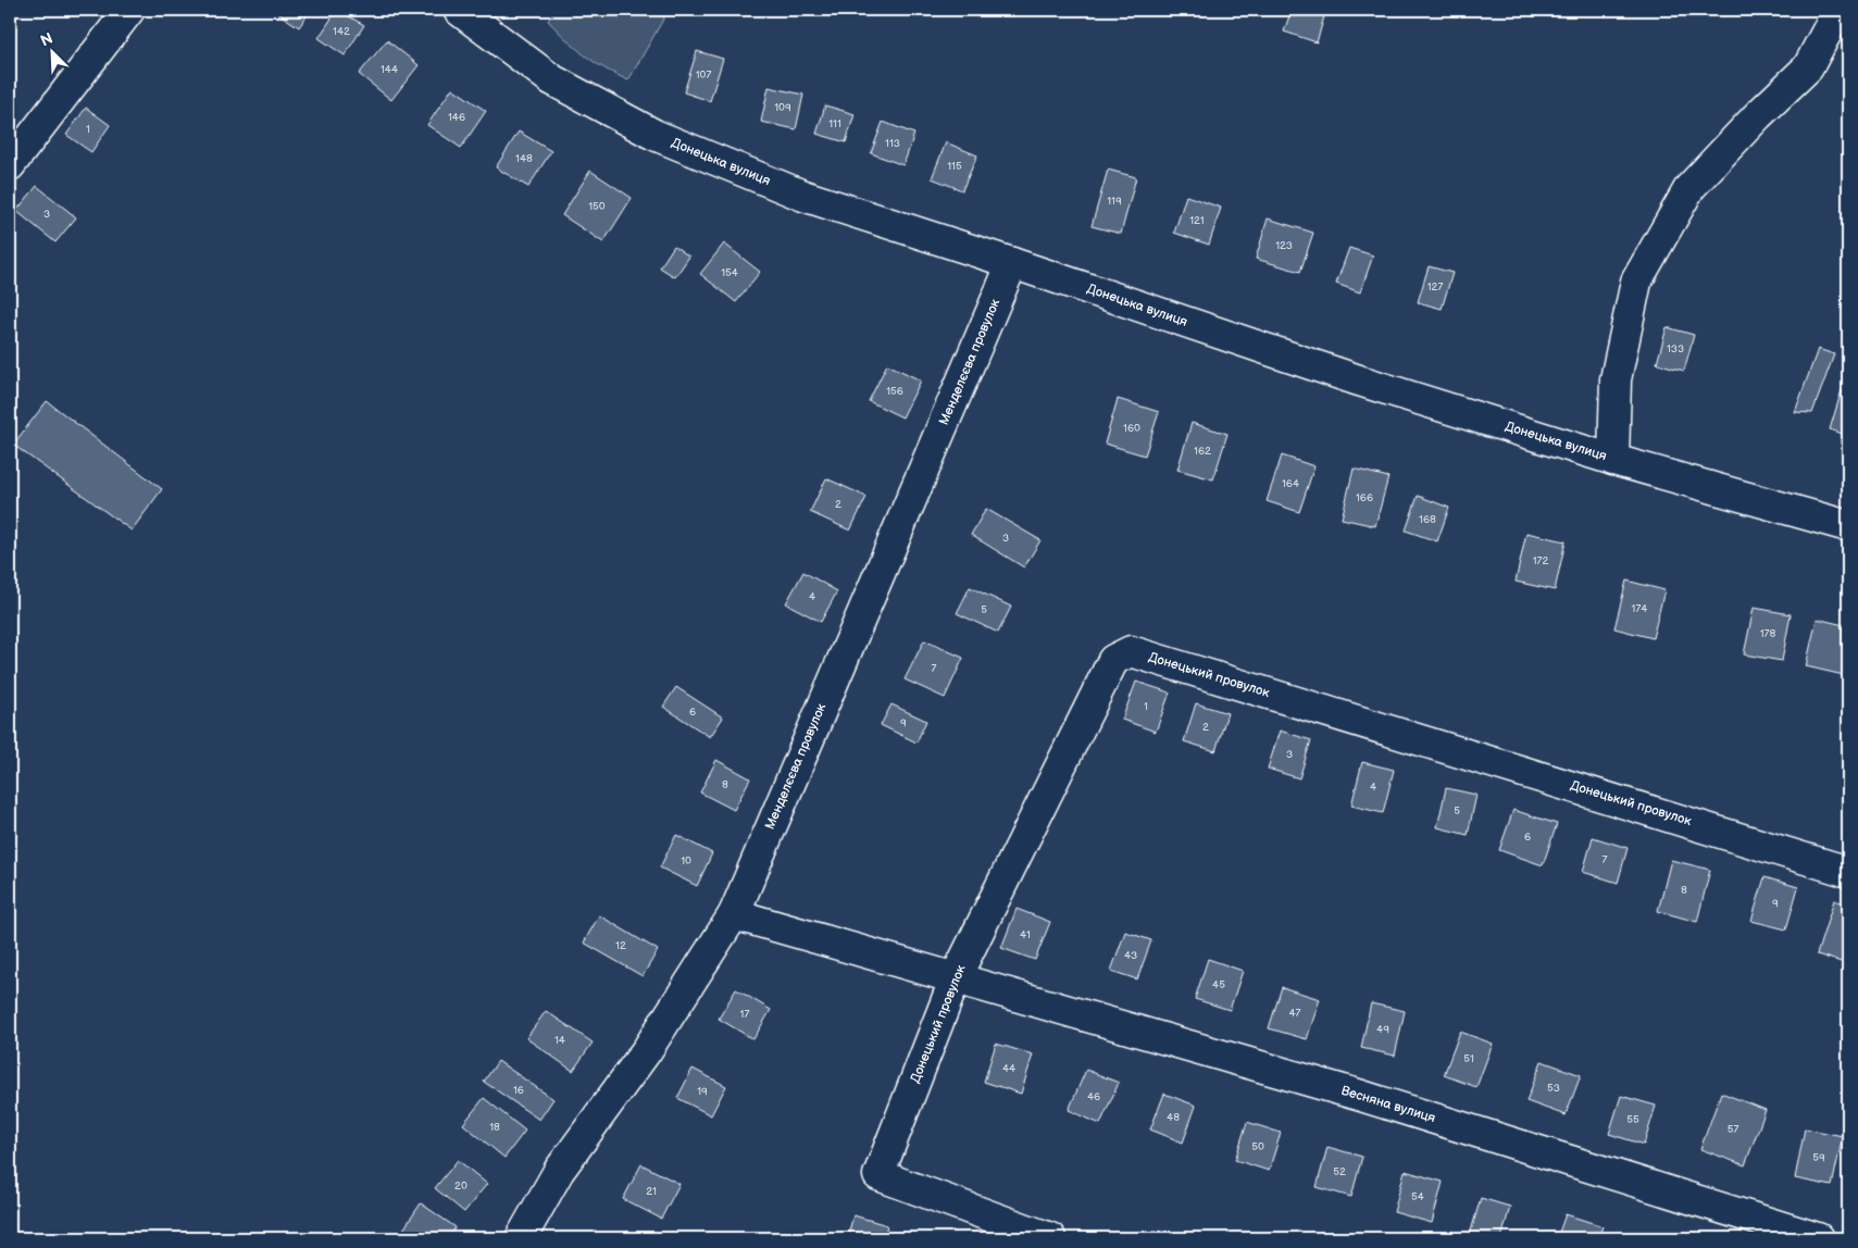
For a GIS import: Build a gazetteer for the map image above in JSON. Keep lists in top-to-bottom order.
{
  "streets": {
    "street": [
      "Донецька вулиця",
      "Менделєєва провулок",
      "Донецький провулок",
      "Весняна вулиця"
    ]
  },
  "crossings": [
    ["Донецька вулиця", "Менделєєва провулок"],
    ["Менделєєва провулок", "Весняна вулиця"],
    ["Донецький провулок", "Весняна вулиця"]
  ],
  "house_numbers": [
    "142",
    "144",
    "107",
    "109",
    "146",
    "111",
    "1",
    "113",
    "148",
    "115",
    "119",
    "150",
    "3",
    "121",
    "123",
    "154",
    "127",
    "133",
    "156",
    "160",
    "162",
    "164",
    "166",
    "2",
    "168",
    "3",
    "172",
    "4",
    "174",
    "5",
    "178",
    "7",
    "1",
    "6",
    "9",
    "2",
    "3",
    "8",
    "4",
    "5",
    "6",
    "7",
    "10",
    "8",
    "9",
    "41",
    "12",
    "43",
    "45",
    "47",
    "17",
    "49",
    "14",
    "51",
    "44",
    "53",
    "16",
    "19",
    "46",
    "48",
    "55",
    "18",
    "57",
    "50",
    "59",
    "52",
    "20",
    "21",
    "54"
  ],
  "north": "top left"
}
